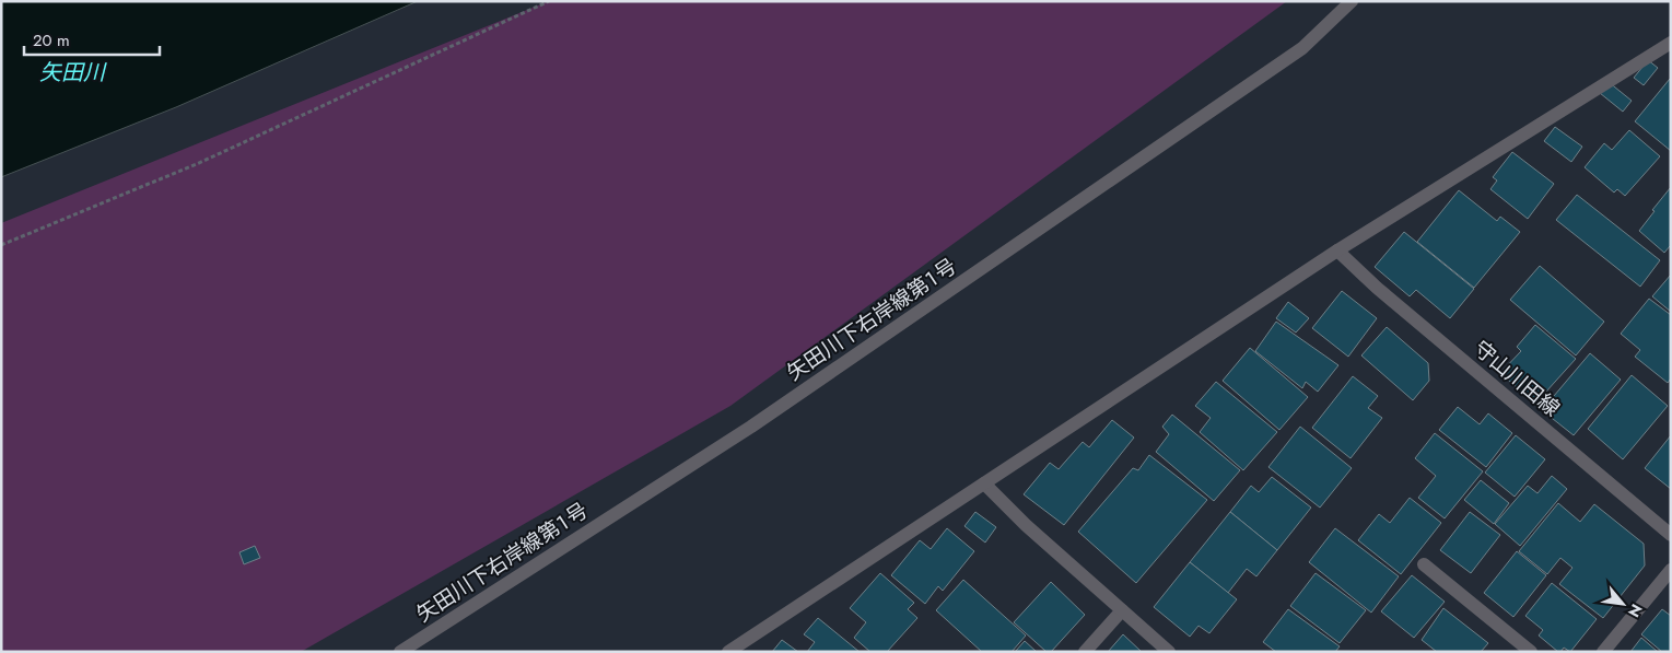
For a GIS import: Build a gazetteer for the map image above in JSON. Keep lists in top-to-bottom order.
{
  "streets": {
    "street": ["矢田川下右岸線第１号", "守山川田線"]
  },
  "water": ["矢田川"],
  "scale_bar": "20 m",
  "north": "bottom right"
}
